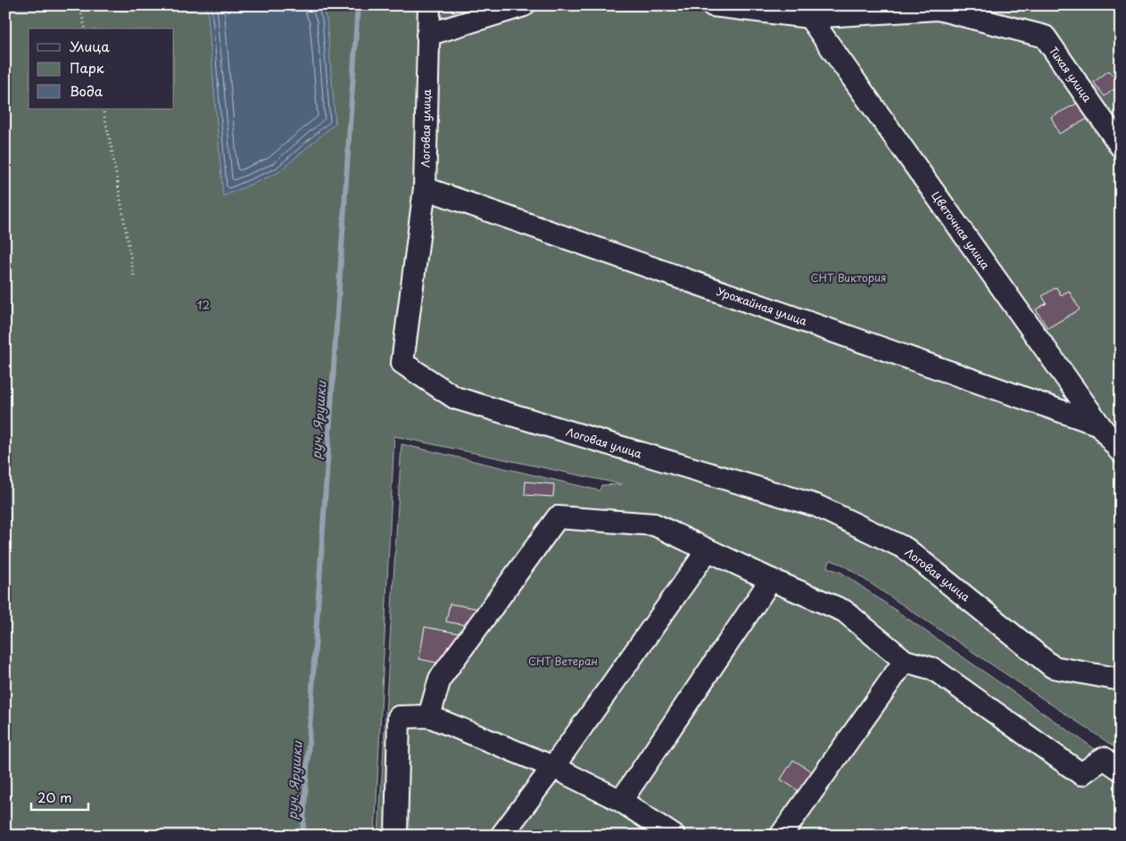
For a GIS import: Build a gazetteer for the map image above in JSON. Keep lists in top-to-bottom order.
{
  "streets": {
    "street": [
      "Тихая улица",
      "Логовая улица",
      "Цветочная улица",
      "Урожайная улица"
    ]
  },
  "crossings": [
    ["Тихая улица", "Цветочная улица"],
    ["Логовая улица", "Урожайная улица"],
    ["Цветочная улица", "Урожайная улица"]
  ],
  "water": ["руч. Ярушки"],
  "parks": ["СНТ Виктория", "12", "СНТ Ветеран"],
  "legend": ["Улица", "Парк", "Вода"],
  "scale_bar": "20 m"
}
